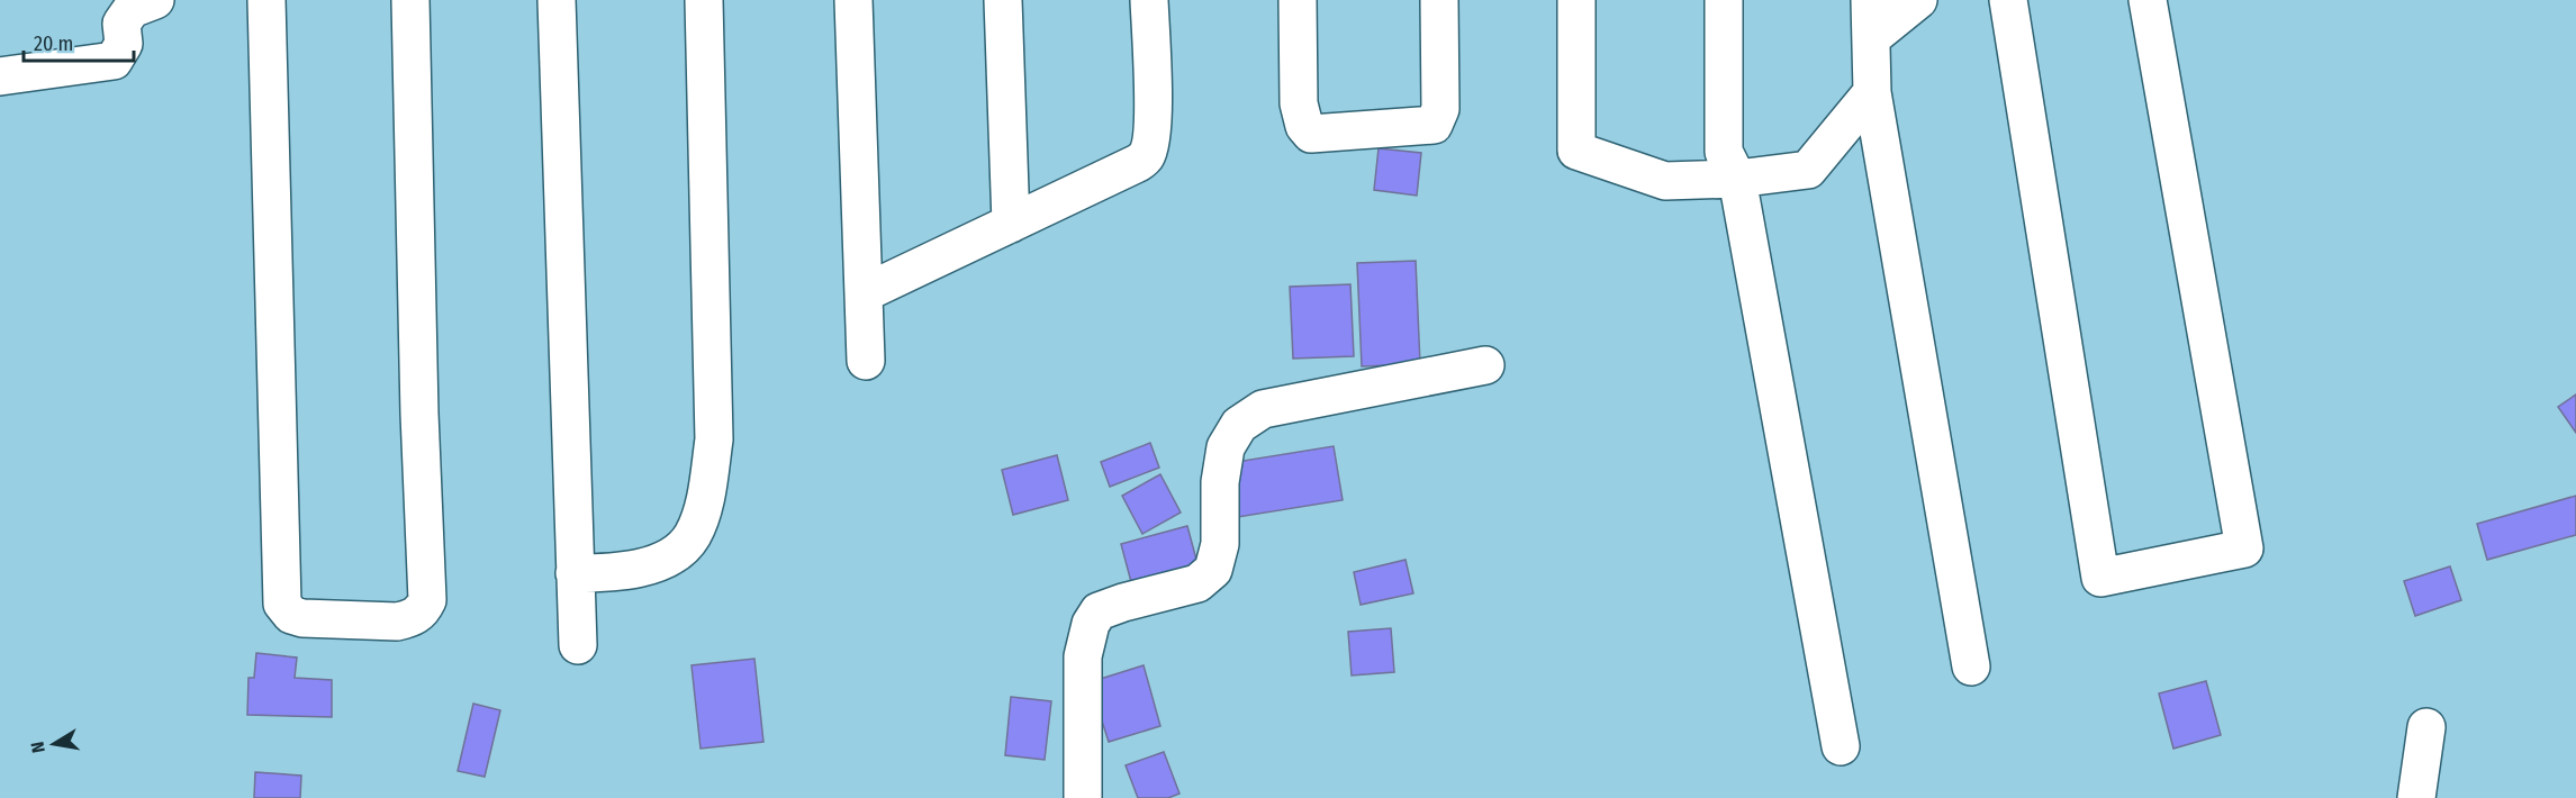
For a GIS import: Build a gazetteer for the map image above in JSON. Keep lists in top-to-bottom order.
{
  "scale_bar": "20 m",
  "north": "left"
}
